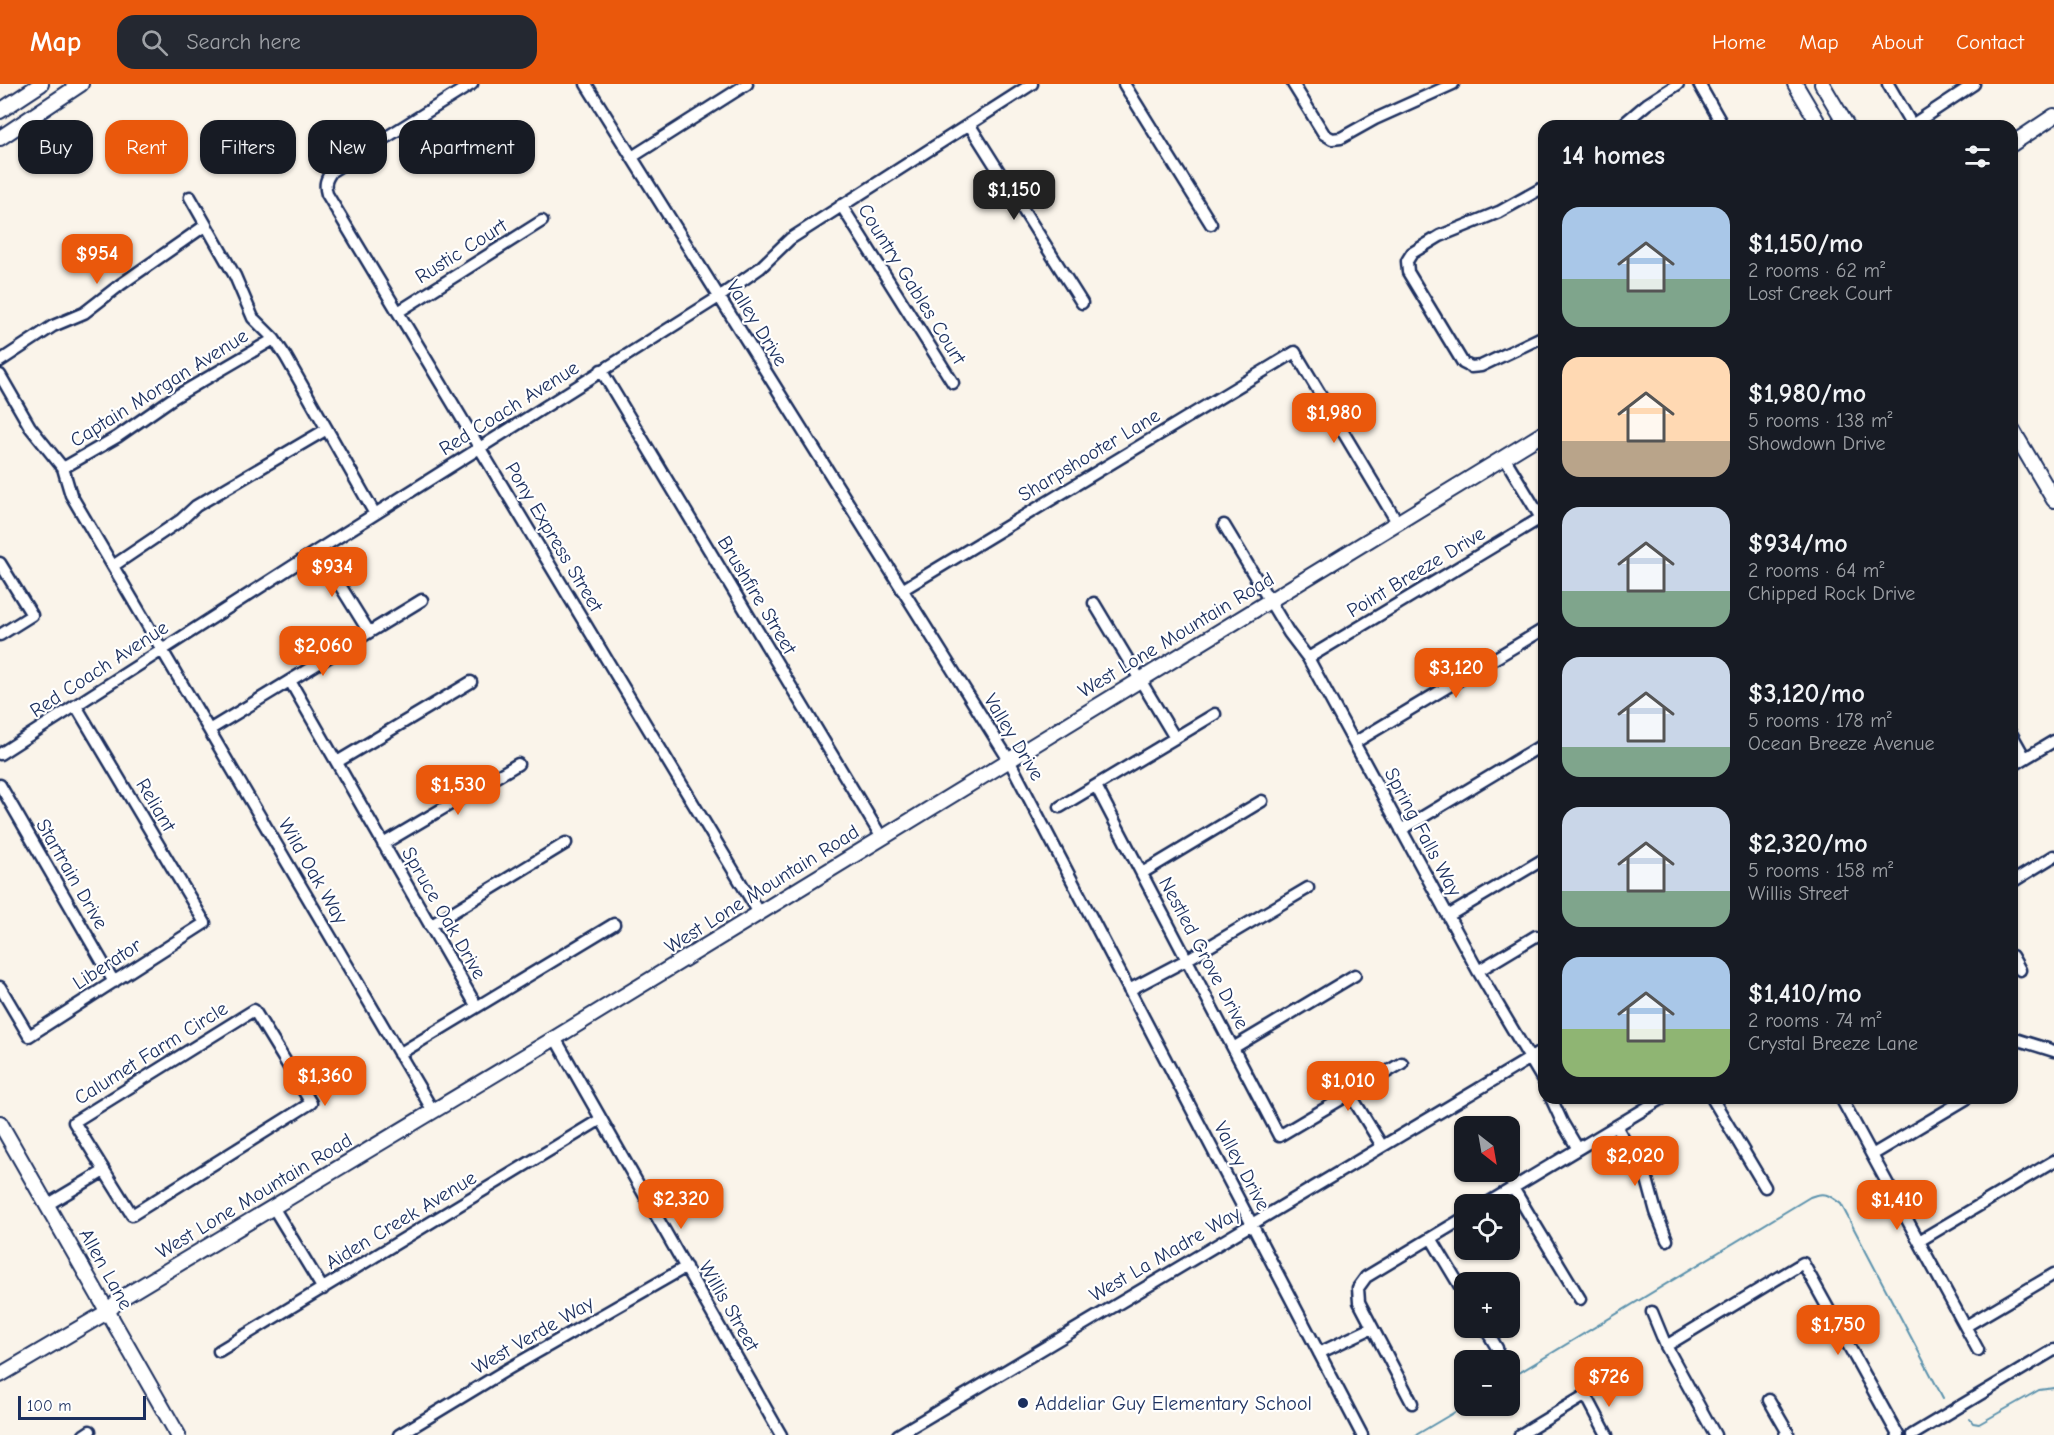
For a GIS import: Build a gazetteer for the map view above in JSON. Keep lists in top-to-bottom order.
{
  "streets": {
    "main road": ["West Lone Mountain Road", "Allen Lane"],
    "street": [
      "Rustic Court",
      "Country Gables Court",
      "Valley Drive",
      "Captain Morgan Avenue",
      "Red Coach Avenue",
      "Sharpshooter Lane",
      "Pony Express Street",
      "Point Breeze Drive",
      "Brushfire Street",
      "Reliant",
      "Spring Falls Way",
      "Wild Oak Way",
      "Startrain Drive",
      "Spruce Oak Drive",
      "Nestled Grove Drive",
      "Liberator",
      "Calumet Farm Circle",
      "Aiden Creek Avenue",
      "West La Madre Way",
      "Willis Street",
      "West Verde Way"
    ]
  },
  "crossings": [
    ["Rustic Court", "Pony Express Street"],
    ["Country Gables Court", "Red Coach Avenue"],
    ["Valley Drive", "Red Coach Avenue"],
    ["Valley Drive", "Sharpshooter Lane"],
    ["Valley Drive", "West Lone Mountain Road"],
    ["Valley Drive", "West La Madre Way"],
    ["Captain Morgan Avenue", "Wild Oak Way"],
    ["Red Coach Avenue", "Pony Express Street"],
    ["Red Coach Avenue", "Brushfire Street"],
    ["Red Coach Avenue", "Reliant"],
    ["Red Coach Avenue", "Wild Oak Way"],
    ["Sharpshooter Lane", "West Lone Mountain Road"],
    ["Pony Express Street", "West Lone Mountain Road"],
    ["Point Breeze Drive", "Spring Falls Way"],
    ["Brushfire Street", "West Lone Mountain Road"],
    ["West Lone Mountain Road", "Spring Falls Way"],
    ["West Lone Mountain Road", "Wild Oak Way"],
    ["West Lone Mountain Road", "Allen Lane"],
    ["West Lone Mountain Road", "Willis Street"],
    ["Reliant", "Liberator"],
    ["Spring Falls Way", "West La Madre Way"],
    ["Startrain Drive", "Liberator"],
    ["Aiden Creek Avenue", "Willis Street"],
    ["Willis Street", "West Verde Way"]
  ],
  "places": ["Addeliar Guy Elementary School"],
  "scale_bar": "100 m",
  "north": "bottom right",
  "page": {
    "header": "Map",
    "search": "Search here",
    "nav": [
      "Home",
      "Map",
      "About",
      "Contact"
    ],
    "chip": [
      "Buy",
      "Rent",
      "Filters",
      "New",
      "Apartment"
    ],
    "heading": "14 homes",
    "price": [
      "$1,150",
      "$954",
      "$1,980",
      "$934",
      "$2,060",
      "$3,120",
      "$1,530",
      "$1,360",
      "$1,010",
      "$2,020",
      "$2,320",
      "$1,410",
      "$1,750",
      "$726"
    ],
    "list": [
      {
        "name": "$1,150/mo",
        "note": "2 rooms · 62 m² · Lost Creek Court"
      },
      {
        "name": "$1,980/mo",
        "note": "5 rooms · 138 m² · Showdown Drive"
      },
      {
        "name": "$934/mo",
        "note": "2 rooms · 64 m² · Chipped Rock Drive"
      },
      {
        "name": "$3,120/mo",
        "note": "5 rooms · 178 m² · Ocean Breeze Avenue"
      },
      {
        "name": "$2,320/mo",
        "note": "5 rooms · 158 m² · Willis Street"
      },
      {
        "name": "$1,410/mo",
        "note": "2 rooms · 74 m² · Crystal Breeze Lane"
      }
    ],
    "map_buttons": ["+", "−"],
    "scale": "100 m"
  }
}
